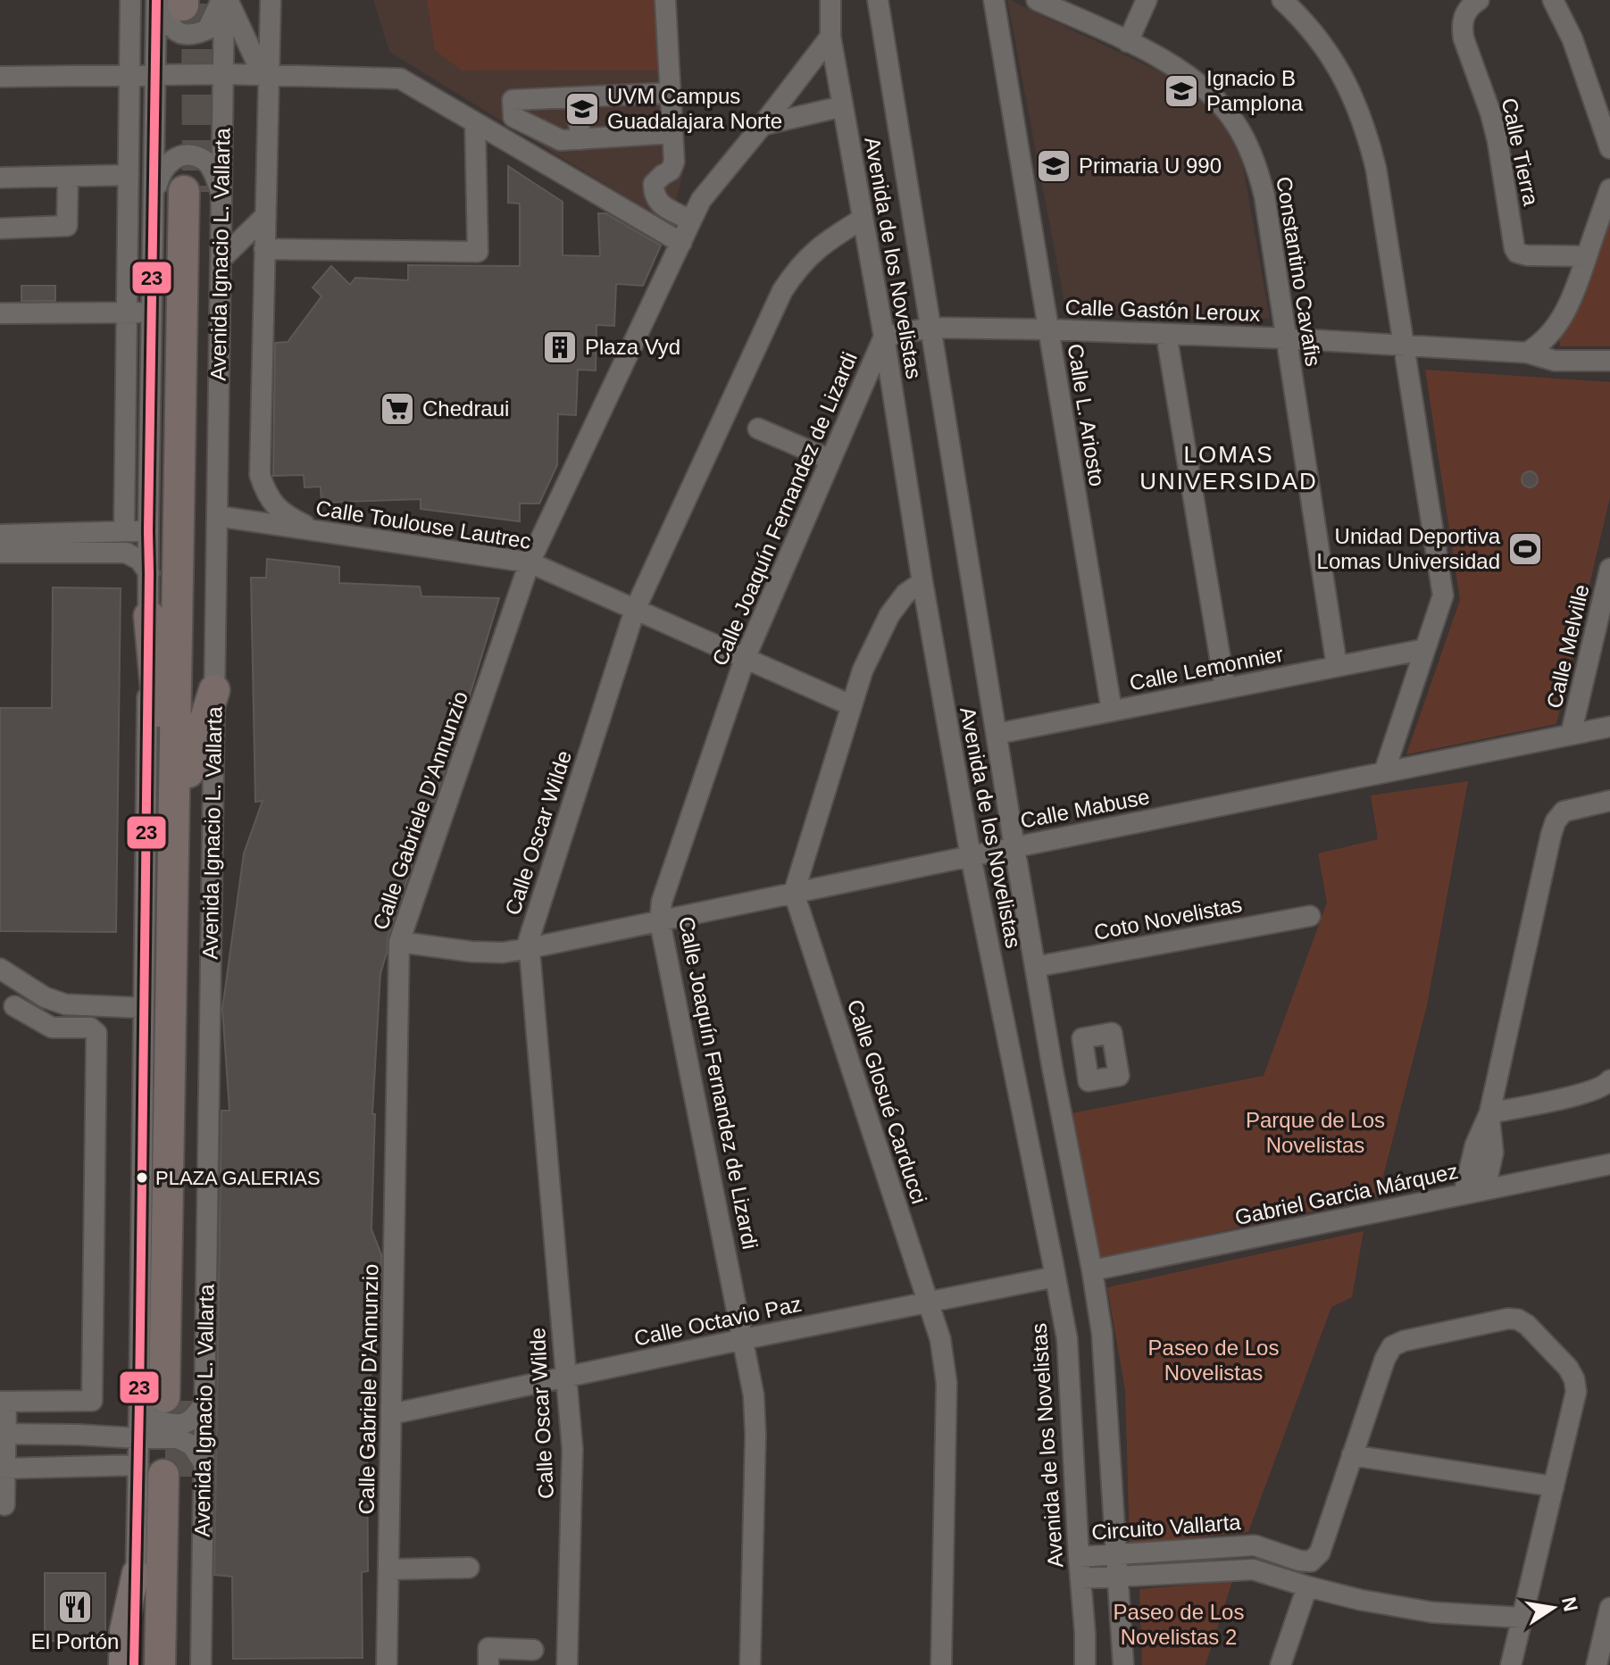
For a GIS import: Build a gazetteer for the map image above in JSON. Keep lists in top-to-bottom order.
{
  "streets": {
    "highway": ["Avenida Ignacio L. Vallarta"],
    "street": [
      "Calle Tierra",
      "Avenida de los Novelistas",
      "Constantino Cavafis",
      "Calle Gastón Leroux",
      "Calle L. Ariosto",
      "Calle Joaquín Fernandez de Lizardi",
      "Calle Toulouse Lautrec",
      "Calle Melville",
      "Calle Lemonnier",
      "Calle Mabuse",
      "Calle Gabriele D'Annunzio",
      "Calle Oscar Wilde",
      "Coto Novelistas",
      "Calle Glosué Carducci",
      "Gabriel Garcia Márquez",
      "Calle Octavio Paz",
      "Circuito Vallarta"
    ]
  },
  "crossings": [
    ["Avenida Ignacio L. Vallarta", "Calle Toulouse Lautrec"],
    ["Avenida de los Novelistas", "Calle Gastón Leroux"],
    ["Avenida de los Novelistas", "Calle Joaquín Fernandez de Lizardi"],
    ["Avenida de los Novelistas", "Calle Lemonnier"],
    ["Avenida de los Novelistas", "Calle Mabuse"],
    ["Avenida de los Novelistas", "Calle Gabriele D'Annunzio"],
    ["Avenida de los Novelistas", "Calle Oscar Wilde"],
    ["Avenida de los Novelistas", "Coto Novelistas"],
    ["Avenida de los Novelistas", "Gabriel Garcia Márquez"],
    ["Avenida de los Novelistas", "Calle Octavio Paz"],
    ["Avenida de los Novelistas", "Circuito Vallarta"],
    ["Constantino Cavafis", "Calle Gastón Leroux"],
    ["Constantino Cavafis", "Calle Lemonnier"],
    ["Calle Gastón Leroux", "Calle L. Ariosto"],
    ["Calle Gastón Leroux", "Calle Joaquín Fernandez de Lizardi"],
    ["Calle L. Ariosto", "Calle Lemonnier"],
    ["Calle Joaquín Fernandez de Lizardi", "Calle Toulouse Lautrec"],
    ["Calle Joaquín Fernandez de Lizardi", "Calle Mabuse"],
    ["Calle Joaquín Fernandez de Lizardi", "Calle Octavio Paz"],
    ["Calle Toulouse Lautrec", "Calle Gabriele D'Annunzio"],
    ["Calle Toulouse Lautrec", "Calle Oscar Wilde"],
    ["Calle Melville", "Calle Mabuse"],
    ["Calle Mabuse", "Calle Gabriele D'Annunzio"],
    ["Calle Mabuse", "Calle Oscar Wilde"],
    ["Calle Mabuse", "Calle Glosué Carducci"],
    ["Calle Gabriele D'Annunzio", "Calle Octavio Paz"],
    ["Calle Oscar Wilde", "Calle Octavio Paz"],
    ["Calle Glosué Carducci", "Calle Octavio Paz"]
  ],
  "districts": ["LOMAS UNIVERSIDAD"],
  "parks": ["Parque de Los Novelistas", "Paseo de Los Novelistas", "Paseo de Los Novelistas 2"],
  "places": {
    "school or university": ["Ignacio B Pamplona", "UVM Campus Guadalajara Norte", "Primaria U 990"],
    "building": ["Plaza Vyd"],
    "supermarket": ["Chedraui"],
    "sports": ["Unidad Deportiva Lomas Universidad"],
    "other": ["PLAZA GALERIAS"],
    "restaurant": ["El Portón"]
  },
  "lines": ["transit line 23"],
  "north": "right"
}
